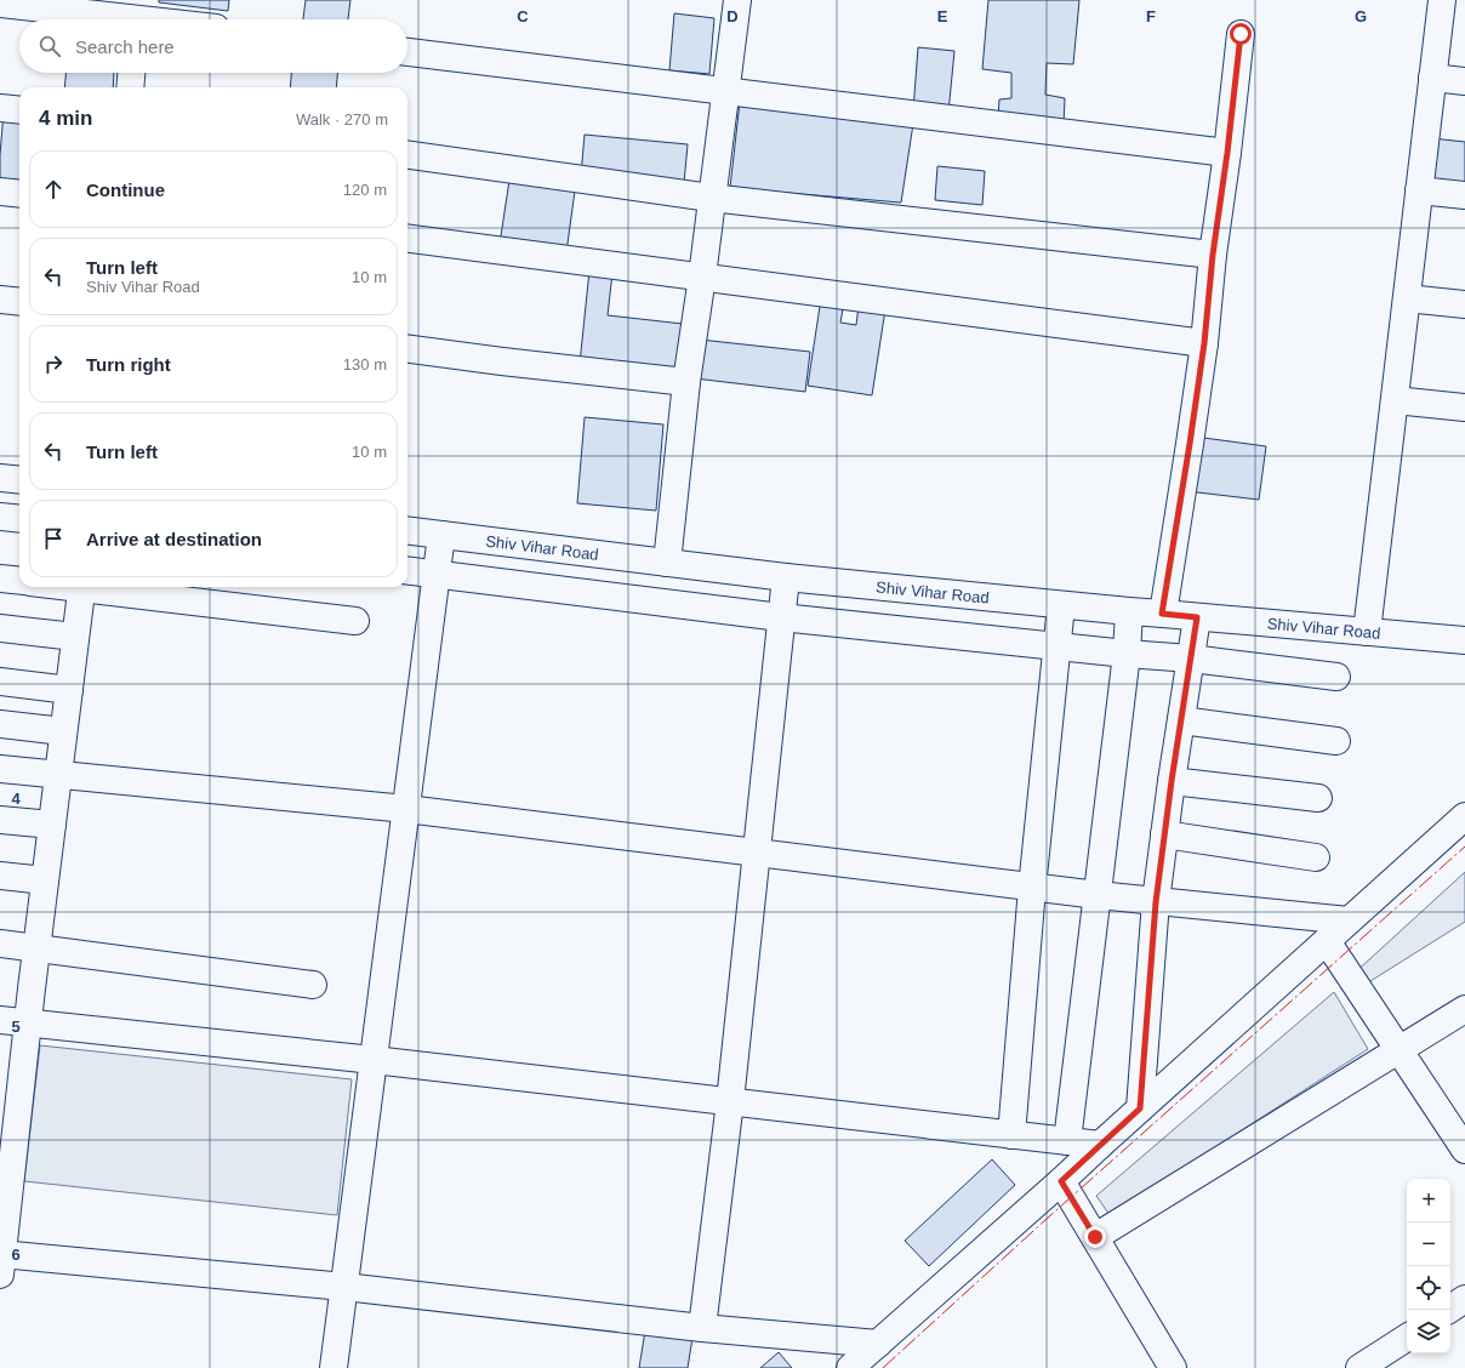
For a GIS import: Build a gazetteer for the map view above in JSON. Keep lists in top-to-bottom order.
{
  "streets": {
    "street": ["Shiv Vihar Road"]
  },
  "page": {
    "search": "Search here",
    "heading": ["4 min", "Walk · 270 m"],
    "list": [
      ["Continue", "120 m"],
      ["Turn left", "Shiv Vihar Road", "10 m"],
      ["Turn right", "130 m"],
      ["Turn left", "10 m"],
      "Arrive at destination"
    ],
    "map_buttons": ["+", "−"]
  },
  "grid": {
    "columns": [
      "C",
      "D",
      "E",
      "F",
      "G"
    ],
    "rows": ["4", "5", "6"]
  }
}
